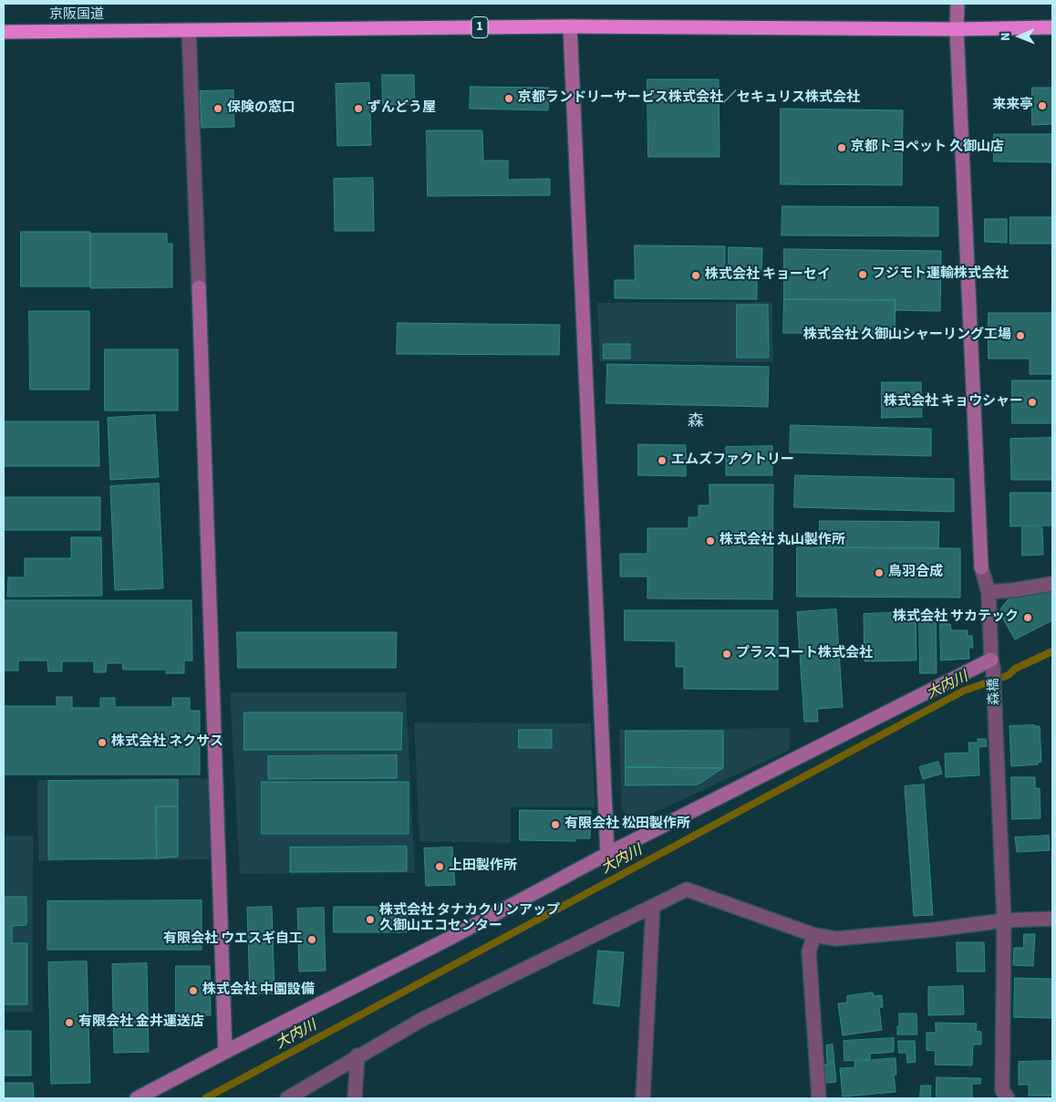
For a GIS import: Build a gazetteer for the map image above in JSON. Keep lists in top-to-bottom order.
{
  "streets": {
    "highway": ["京阪国道", "1"],
    "street": ["森橋"]
  },
  "crossings": [
    ["京阪国道", "森橋"]
  ],
  "districts": ["森"],
  "water": ["大内川"],
  "places": [
    "京都ランドリーサービス株式会社／セキュリス株式会社",
    "来来亭",
    "保険の窓口",
    "ずんどう屋",
    "京都トヨペット 久御山店",
    "フジモト運輸株式会社",
    "株式会社 キョーセイ",
    "株式会社 久御山シャーリング工場",
    "株式会社 キョウシャー",
    "エムズファクトリー",
    "株式会社 丸山製作所",
    "鳥羽合成",
    "株式会社 サカテック",
    "プラスコート株式会社",
    "株式会社 ネクサス",
    "有限会社 松田製作所",
    "上田製作所",
    "株式会社 タナカクリンアップ 久御山エコセンター",
    "有限会社 ウエスギ自工",
    "株式会社 中園設備",
    "有限会社 金井運送店"
  ],
  "north": "left"
}
